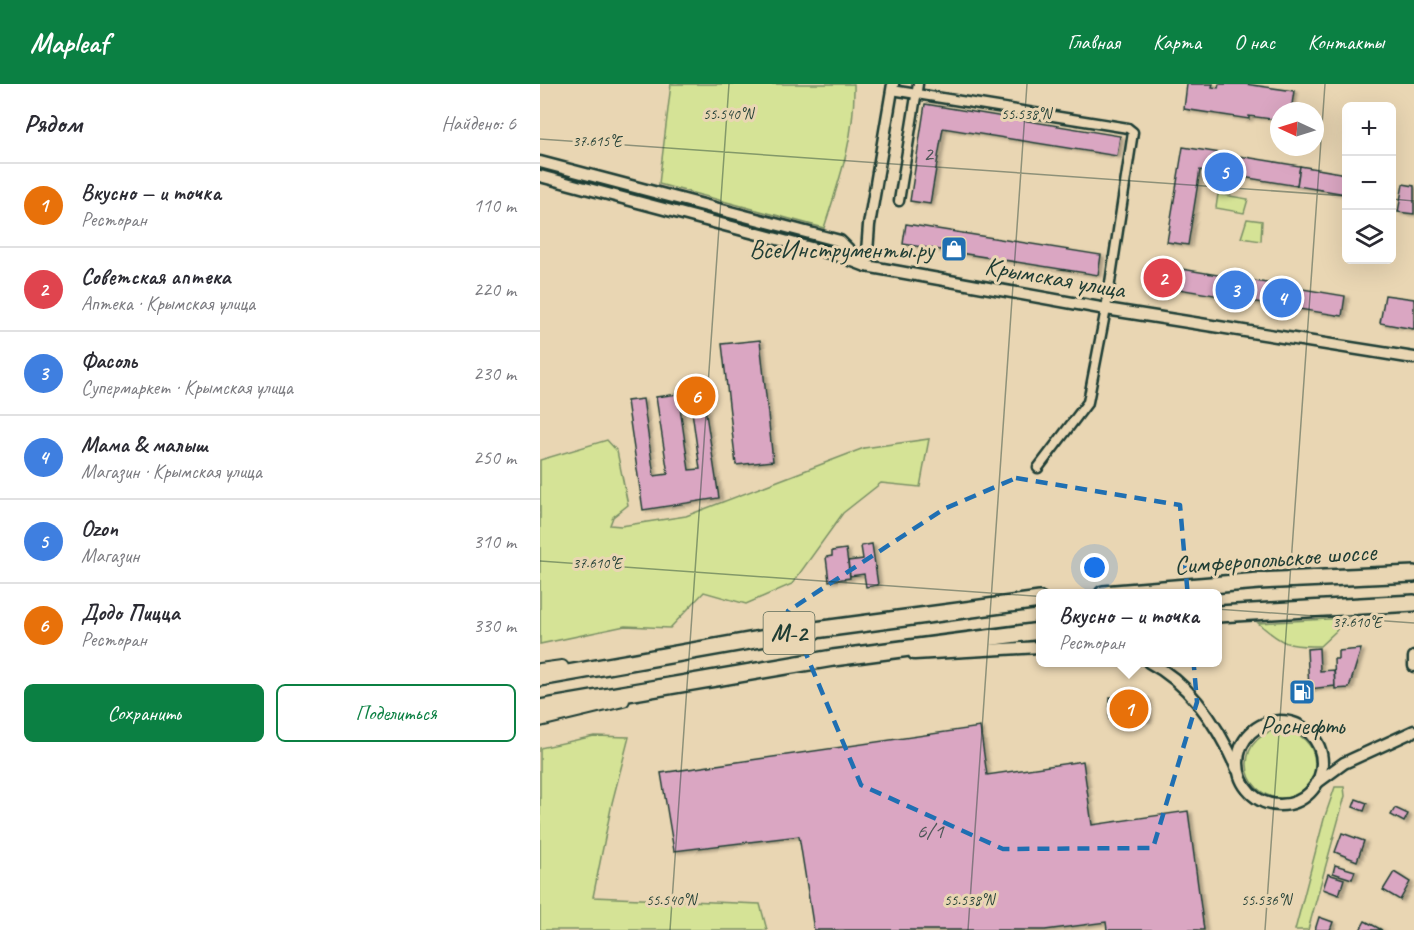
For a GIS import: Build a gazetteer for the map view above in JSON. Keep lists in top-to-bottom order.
{
  "streets": {
    "highway": ["Симферопольское шоссе", "М-2"],
    "street": ["Крымская улица"]
  },
  "places": {
    "shop": ["ВсеИнструменты.ру"],
    "fuel station": ["Роснефть"]
  },
  "house_numbers": ["2", "6/1"],
  "north": "left",
  "page": {
    "header": "Mapleaf",
    "nav": [
      "Главная",
      "Карта",
      "О нас",
      "Контакты"
    ],
    "heading": ["Рядом", "Найдено: 6"],
    "map_buttons": ["+", "−"],
    "pins": [
      "5",
      "2",
      "3",
      "4",
      "6",
      "1"
    ],
    "list": [
      {
        "mark": "1",
        "name": "Вкусно — и точка",
        "note": "Ресторан",
        "value": "110 m"
      },
      {
        "mark": "2",
        "name": "Советская аптека",
        "note": "Аптека · Крымская улица",
        "value": "220 m"
      },
      {
        "mark": "3",
        "name": "Фасоль",
        "note": "Супермаркет · Крымская улица",
        "value": "230 m"
      },
      {
        "mark": "4",
        "name": "Мама & малыш",
        "note": "Магазин · Крымская улица",
        "value": "250 m"
      },
      {
        "mark": "5",
        "name": "Ozon",
        "note": "Магазин",
        "value": "310 m"
      },
      {
        "mark": "6",
        "name": "Додо Пицца",
        "note": "Ресторан",
        "value": "330 m"
      }
    ],
    "popup": ["Вкусно — и точка", "Ресторан"],
    "buttons": ["Сохранить", "Поделиться"]
  },
  "coordinates": [
    "55.540°N",
    "55.538°N",
    "37.615°E",
    "37.610°E",
    "55.536°N"
  ]
}
